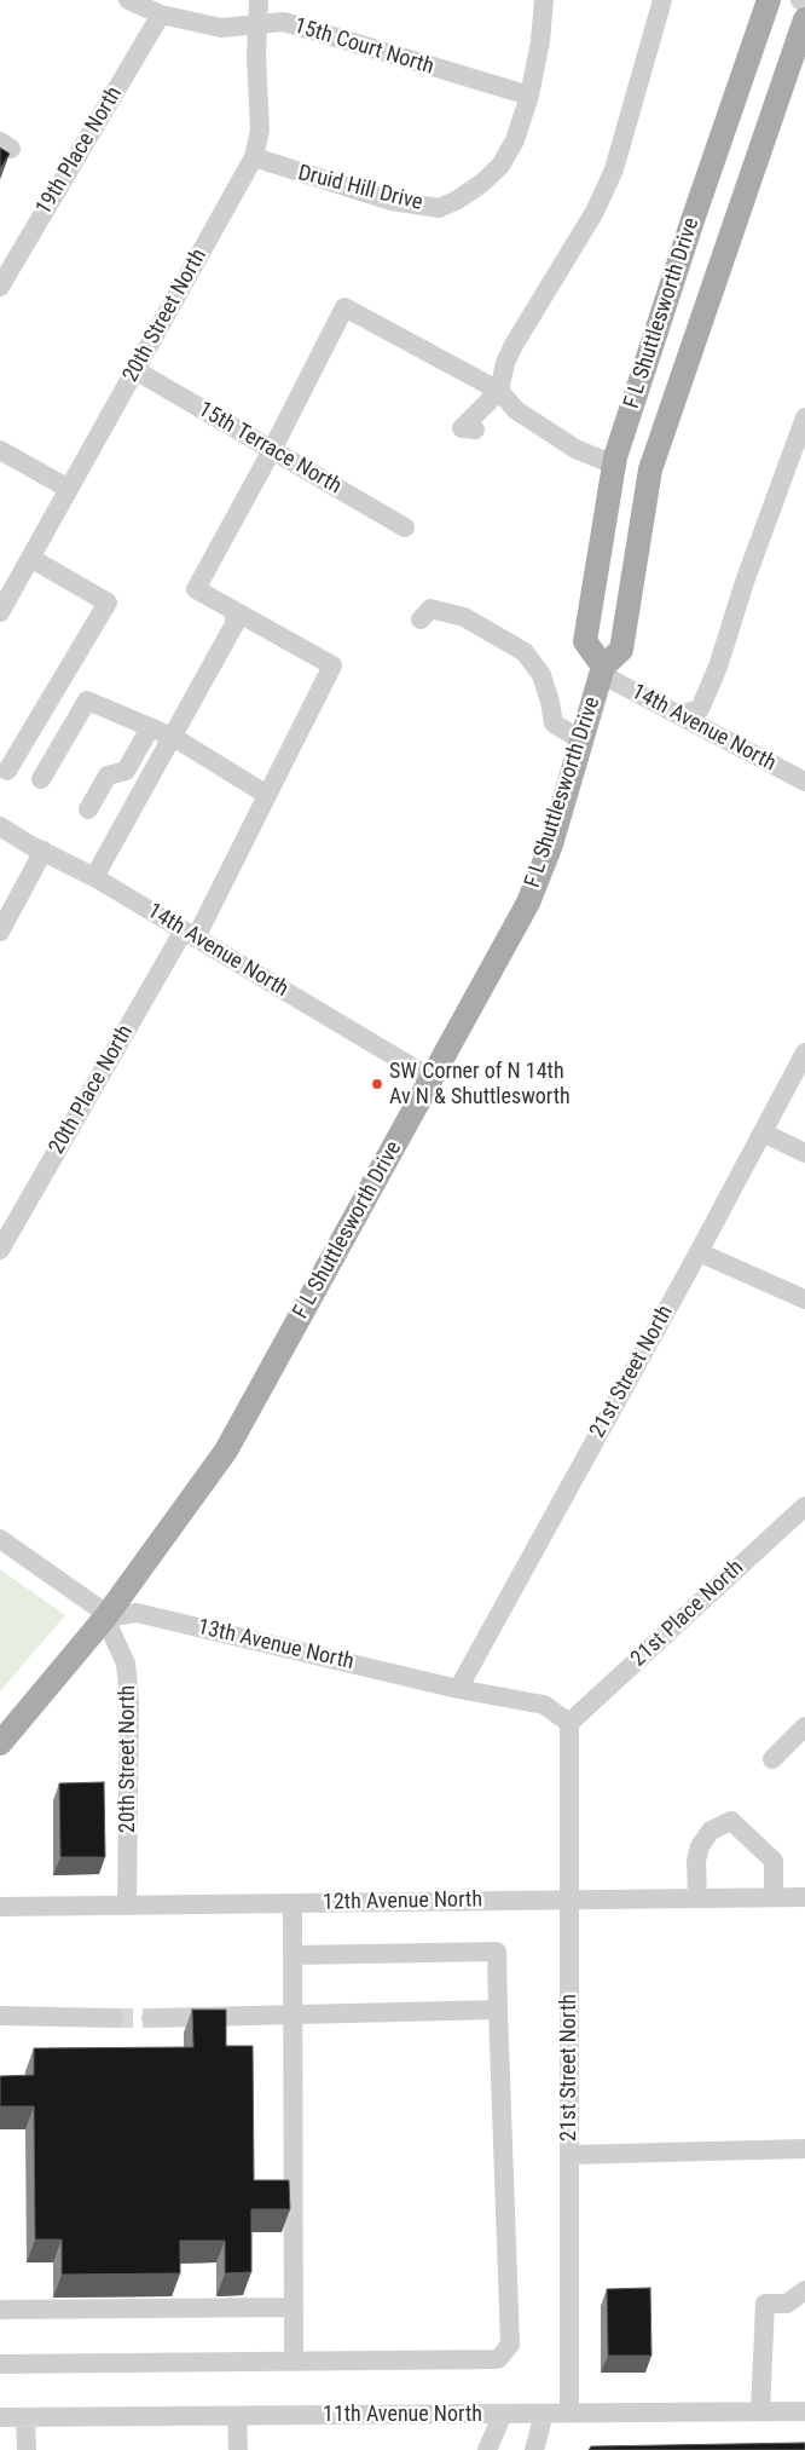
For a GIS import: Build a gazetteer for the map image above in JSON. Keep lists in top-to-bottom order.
{
  "streets": {
    "main road": ["F L Shuttlesworth Drive"],
    "street": [
      "15th Court North",
      "19th Place North",
      "Druid Hill Drive",
      "20th Street North",
      "15th Terrace North",
      "14th Avenue North",
      "20th Place North",
      "21st Street North",
      "21st Place North",
      "13th Avenue North",
      "12th Avenue North",
      "11th Avenue North"
    ]
  },
  "crossings": [
    ["15th Court North", "19th Place North"],
    ["15th Court North", "Druid Hill Drive"],
    ["15th Court North", "20th Street North"],
    ["Druid Hill Drive", "20th Street North"],
    ["F L Shuttlesworth Drive", "20th Street North"],
    ["F L Shuttlesworth Drive", "14th Avenue North"],
    ["F L Shuttlesworth Drive", "13th Avenue North"],
    ["20th Street North", "15th Terrace North"],
    ["20th Street North", "13th Avenue North"],
    ["20th Street North", "12th Avenue North"],
    ["14th Avenue North", "20th Place North"],
    ["21st Street North", "21st Place North"],
    ["21st Street North", "13th Avenue North"],
    ["21st Street North", "12th Avenue North"],
    ["21st Street North", "11th Avenue North"],
    ["21st Place North", "13th Avenue North"]
  ],
  "places": ["SW Corner of N 14th Av N & Shuttlesworth"]
}
